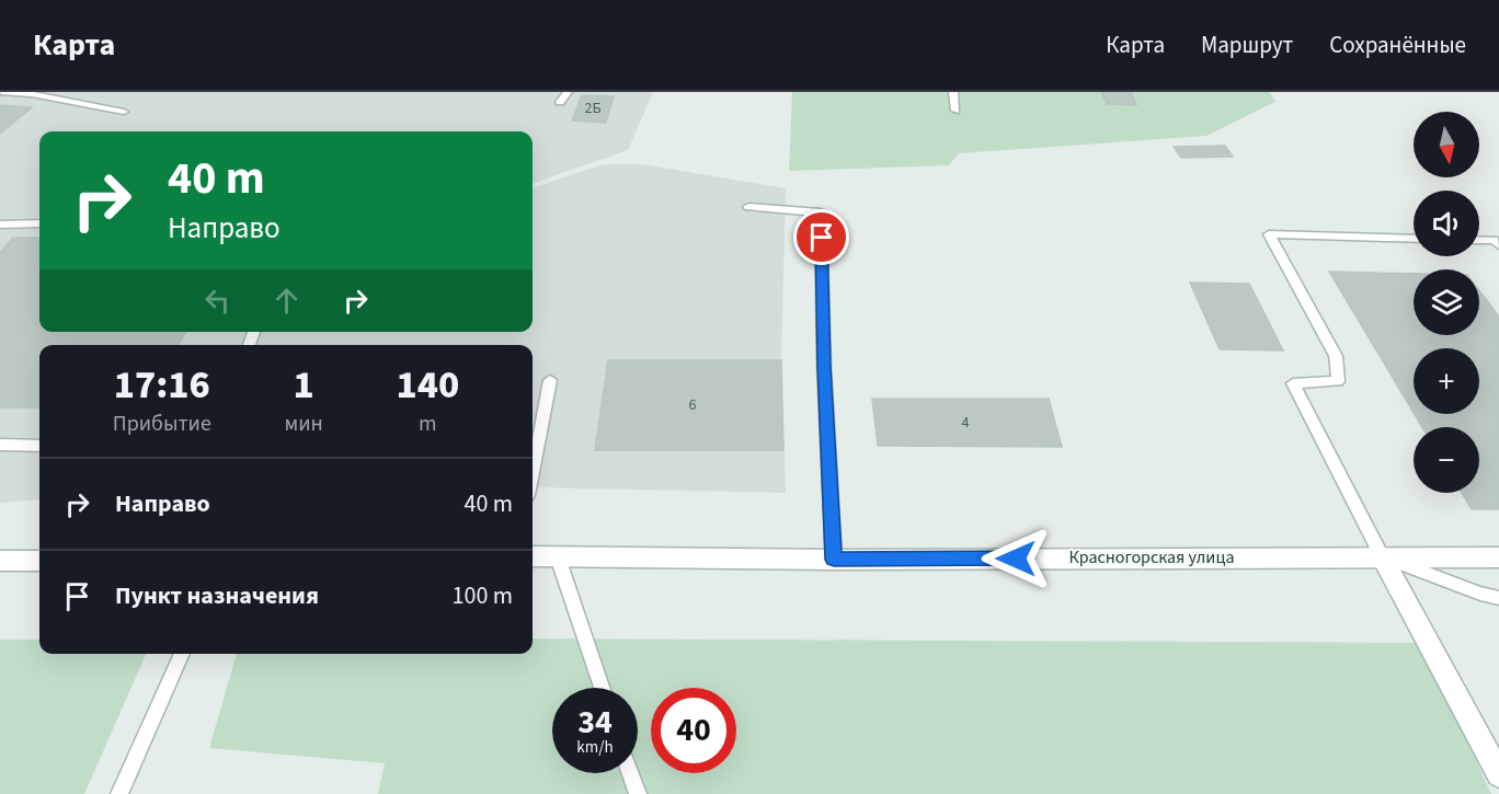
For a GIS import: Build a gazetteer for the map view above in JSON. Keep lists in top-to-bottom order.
{
  "streets": {
    "street": ["Красногорская улица"]
  },
  "house_numbers": ["2Б", "6", "4"],
  "north": "bottom",
  "page": {
    "header": "Карта",
    "nav": ["Карта", "Маршрут", "Сохранённые"],
    "map_buttons": ["+", "−"],
    "turn": ["40 m", "Направо"],
    "eta": [
      "17:16",
      "Прибытие",
      "1",
      "мин",
      "140",
      "m"
    ],
    "list": [
      {
        "name": "Направо",
        "value": "40 m"
      },
      {
        "name": "Пункт назначения",
        "value": "100 m"
      }
    ],
    "speed": "34 km/h",
    "limit": "40"
  }
}
